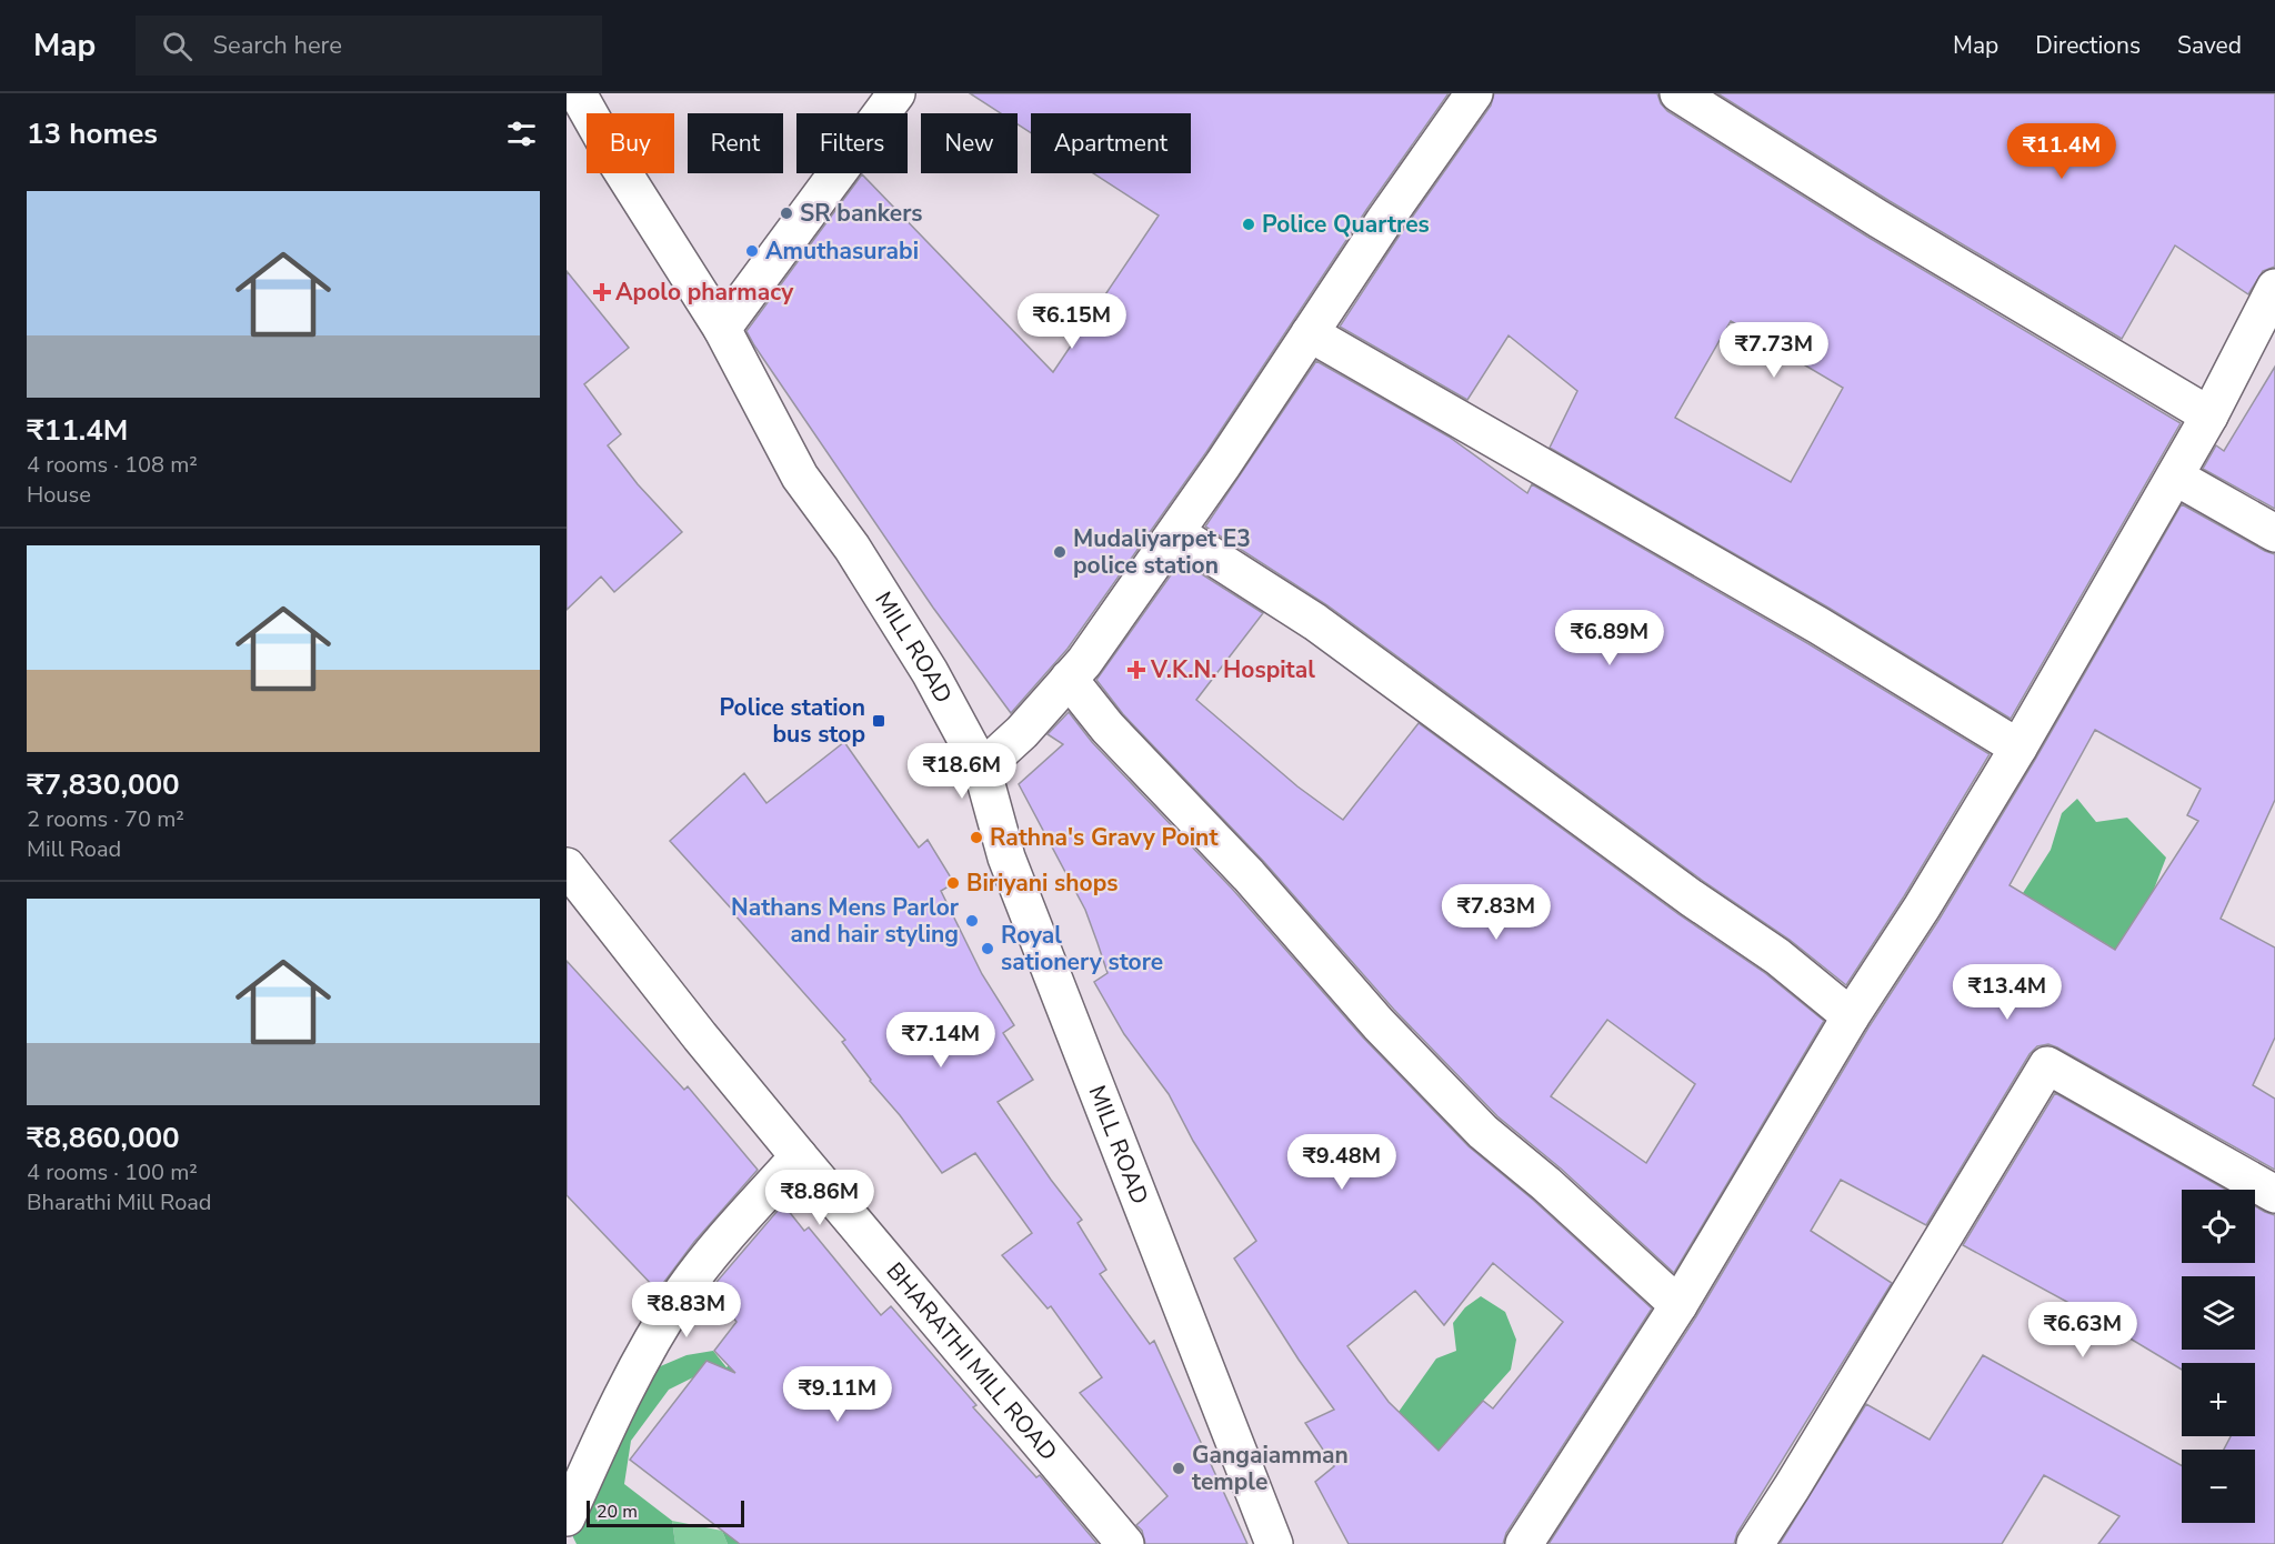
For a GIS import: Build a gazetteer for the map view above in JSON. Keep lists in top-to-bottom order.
{
  "streets": {
    "street": ["MILL ROAD", "BHARATHI MILL ROAD"]
  },
  "places": {
    "other": [
      "SR bankers",
      "Police Quartres",
      "Amuthasurabi",
      "Mudaliyarpet E3 police station",
      "Rathna's Gravy Point",
      "Biriyani shops",
      "Nathans Mens Parlor and hair styling",
      "Royal sationery store",
      "Gangaiamman temple"
    ],
    "health": ["Apolo pharmacy", "V.K.N. Hospital"],
    "transit": ["Police station bus stop"]
  },
  "scale_bar": "20 m",
  "page": {
    "header": "Map",
    "search": "Search here",
    "nav": ["Map", "Directions", "Saved"],
    "heading": "13 homes",
    "chip": [
      "Buy",
      "Rent",
      "Filters",
      "New",
      "Apartment"
    ],
    "price": [
      "₹11.4M",
      "₹6.15M",
      "₹7.73M",
      "₹6.89M",
      "₹18.6M",
      "₹7.83M",
      "₹13.4M",
      "₹7.14M",
      "₹9.48M",
      "₹8.86M",
      "₹8.83M",
      "₹6.63M",
      "₹9.11M"
    ],
    "list": [
      {
        "name": "₹11.4M",
        "note": "4 rooms · 108 m² · House"
      },
      {
        "name": "₹7,830,000",
        "note": "2 rooms · 70 m² · Mill Road"
      },
      {
        "name": "₹8,860,000",
        "note": "4 rooms · 100 m² · Bharathi Mill Road"
      }
    ],
    "map_buttons": ["+", "−"],
    "scale": "20 m"
  }
}
